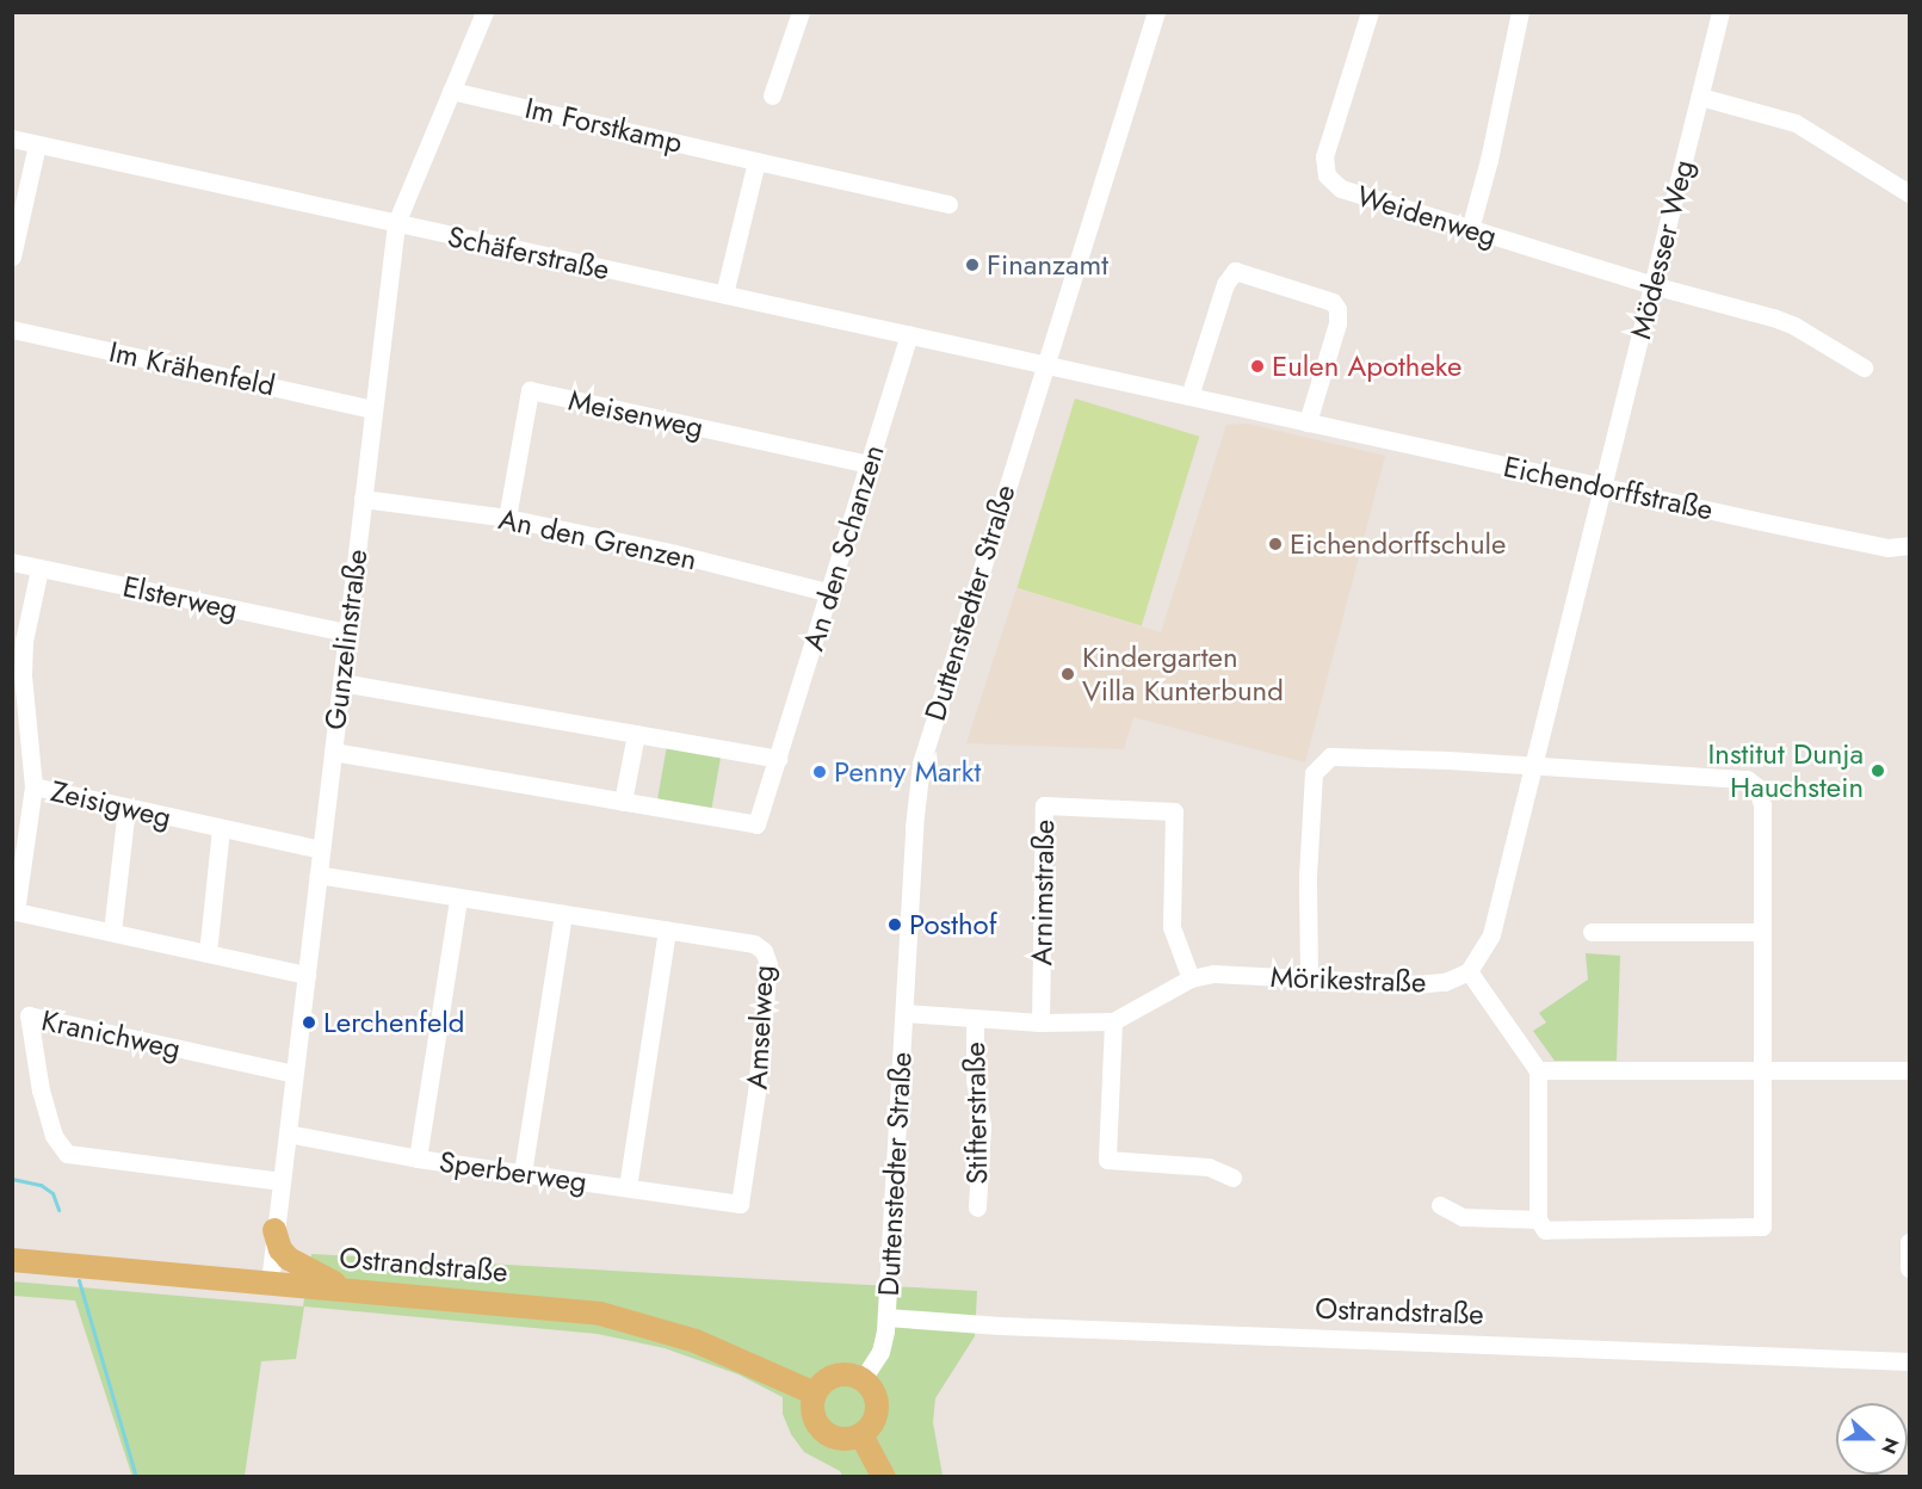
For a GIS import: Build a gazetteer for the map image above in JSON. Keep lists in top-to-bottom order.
{
  "streets": {
    "main road": ["Ostrandstraße"],
    "street": [
      "Im Forstkamp",
      "Weidenweg",
      "Mödesser Weg",
      "Schäferstraße",
      "Im Krähenfeld",
      "Meisenweg",
      "Eichendorffstraße",
      "An den Grenzen",
      "An den Schanzen",
      "Elsterweg",
      "Duttenstedter Straße",
      "Gunzelinstraße",
      "Zeisigweg",
      "Arnimstraße",
      "Mörikestraße",
      "Amselweg",
      "Kranichweg",
      "Stifterstraße",
      "Sperberweg"
    ]
  },
  "crossings": [
    ["Im Forstkamp", "Gunzelinstraße"],
    ["Weidenweg", "Mödesser Weg"],
    ["Mödesser Weg", "Eichendorffstraße"],
    ["Mödesser Weg", "Mörikestraße"],
    ["Schäferstraße", "Eichendorffstraße"],
    ["Schäferstraße", "An den Schanzen"],
    ["Schäferstraße", "Duttenstedter Straße"],
    ["Schäferstraße", "Gunzelinstraße"],
    ["Im Krähenfeld", "Gunzelinstraße"],
    ["Meisenweg", "An den Grenzen"],
    ["Meisenweg", "An den Schanzen"],
    ["Eichendorffstraße", "Duttenstedter Straße"],
    ["Eichendorffstraße", "Mörikestraße"],
    ["An den Grenzen", "An den Schanzen"],
    ["An den Grenzen", "Gunzelinstraße"],
    ["An den Schanzen", "Gunzelinstraße"],
    ["Elsterweg", "Gunzelinstraße"],
    ["Elsterweg", "Zeisigweg"],
    ["Duttenstedter Straße", "Mörikestraße"],
    ["Duttenstedter Straße", "Ostrandstraße"],
    ["Gunzelinstraße", "Zeisigweg"],
    ["Gunzelinstraße", "Amselweg"],
    ["Gunzelinstraße", "Kranichweg"],
    ["Gunzelinstraße", "Sperberweg"],
    ["Gunzelinstraße", "Ostrandstraße"],
    ["Arnimstraße", "Mörikestraße"],
    ["Mörikestraße", "Stifterstraße"],
    ["Amselweg", "Sperberweg"]
  ],
  "places": [
    "Finanzamt",
    "Eulen Apotheke",
    "Eichendorffschule",
    "Kindergarten Villa Kunterbund",
    "Institut Dunja Hauchstein",
    "Penny Markt",
    "Posthof",
    "Lerchenfeld"
  ],
  "north": "right"
}
